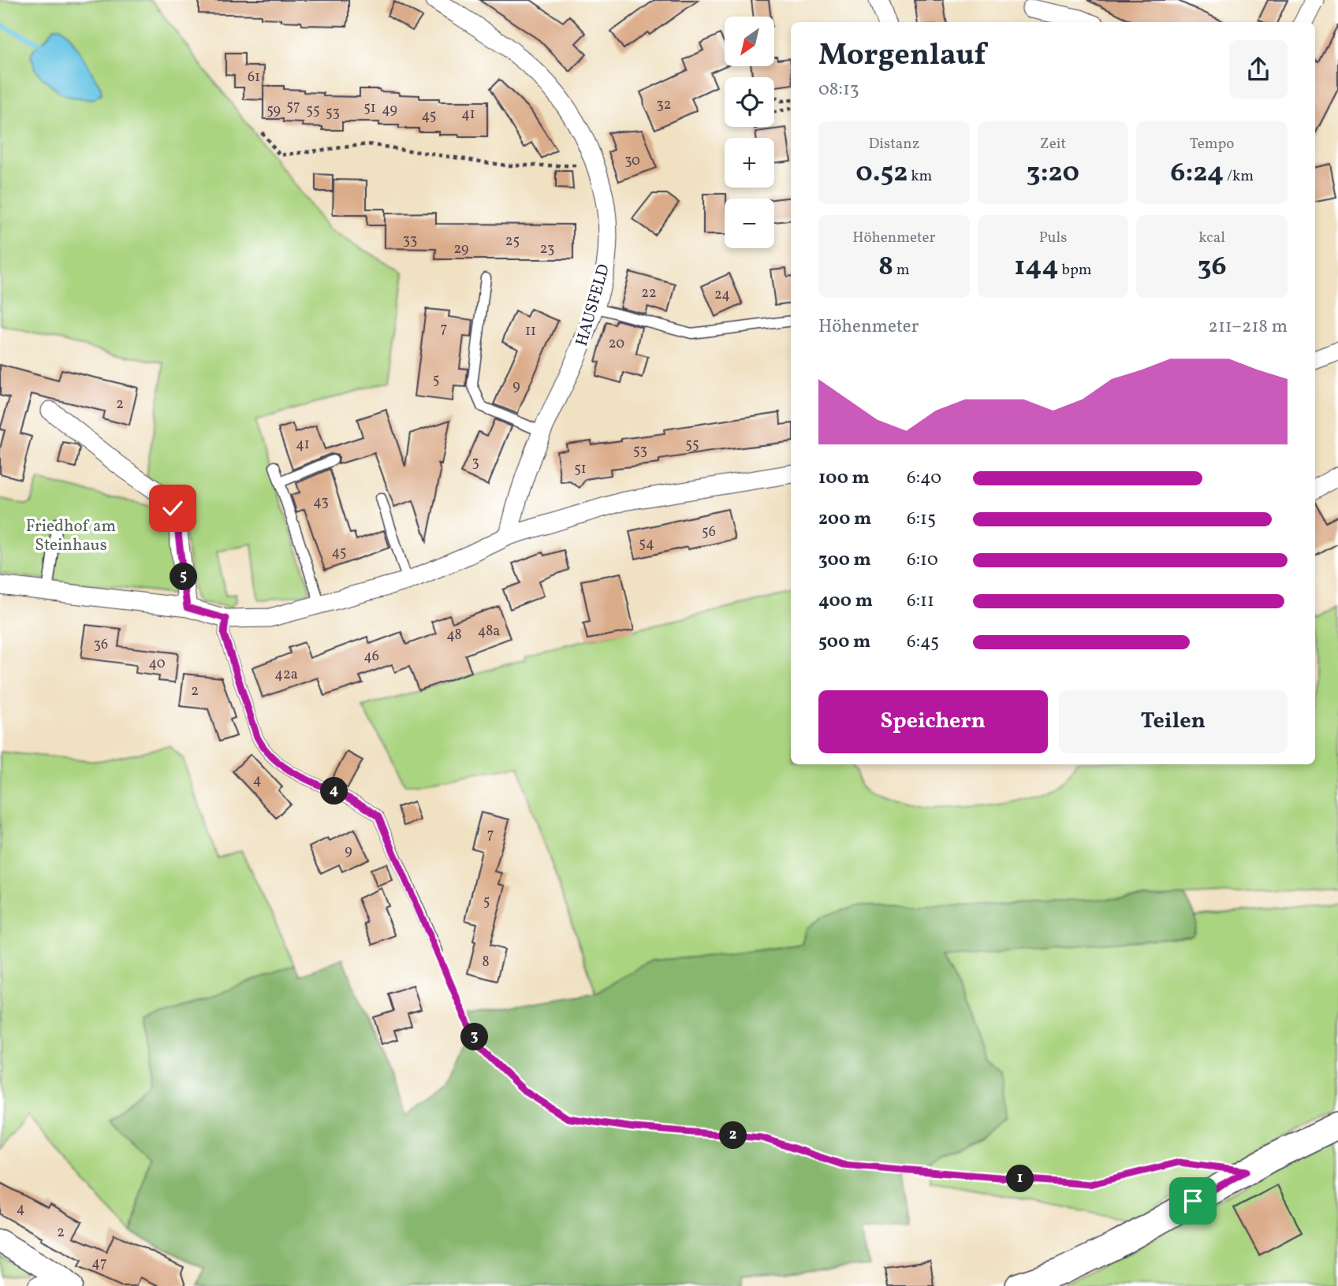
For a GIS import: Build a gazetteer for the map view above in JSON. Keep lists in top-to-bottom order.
{
  "streets": {
    "street": ["HAUSFELD"]
  },
  "parks": ["Friedhof am Steinhaus"],
  "house_numbers": [
    "61",
    "32",
    "57",
    "51",
    "49",
    "59",
    "55",
    "53",
    "41",
    "45",
    "30",
    "33",
    "25",
    "29",
    "23",
    "22",
    "24",
    "7",
    "11",
    "20",
    "5",
    "9",
    "2",
    "41",
    "55",
    "53",
    "3",
    "51",
    "43",
    "56",
    "54",
    "45",
    "48a",
    "48",
    "36",
    "46",
    "40",
    "42a",
    "2",
    "4",
    "7",
    "9",
    "5",
    "8",
    "4",
    "2",
    "47"
  ],
  "north": "bottom left",
  "page": {
    "map_buttons": ["+", "−"],
    "heading": ["Morgenlauf", "08:13"],
    "stats": [
      ["Distanz", "0.52 km"],
      ["Zeit", "3:20"],
      ["Tempo", "6:24 /km"],
      ["Höhenmeter", "8 m"],
      ["Puls", "144 bpm"],
      ["kcal", "36"]
    ],
    "chart": ["Höhenmeter", "211–218 m"],
    "list": [
      {
        "name": "100 m",
        "note": "6:40"
      },
      {
        "name": "200 m",
        "note": "6:15"
      },
      {
        "name": "300 m",
        "note": "6:10"
      },
      {
        "name": "400 m",
        "note": "6:11"
      },
      {
        "name": "500 m",
        "note": "6:45"
      }
    ],
    "pins": [
      "5",
      "4",
      "3",
      "2",
      "1"
    ],
    "buttons": ["Speichern", "Teilen"]
  }
}
